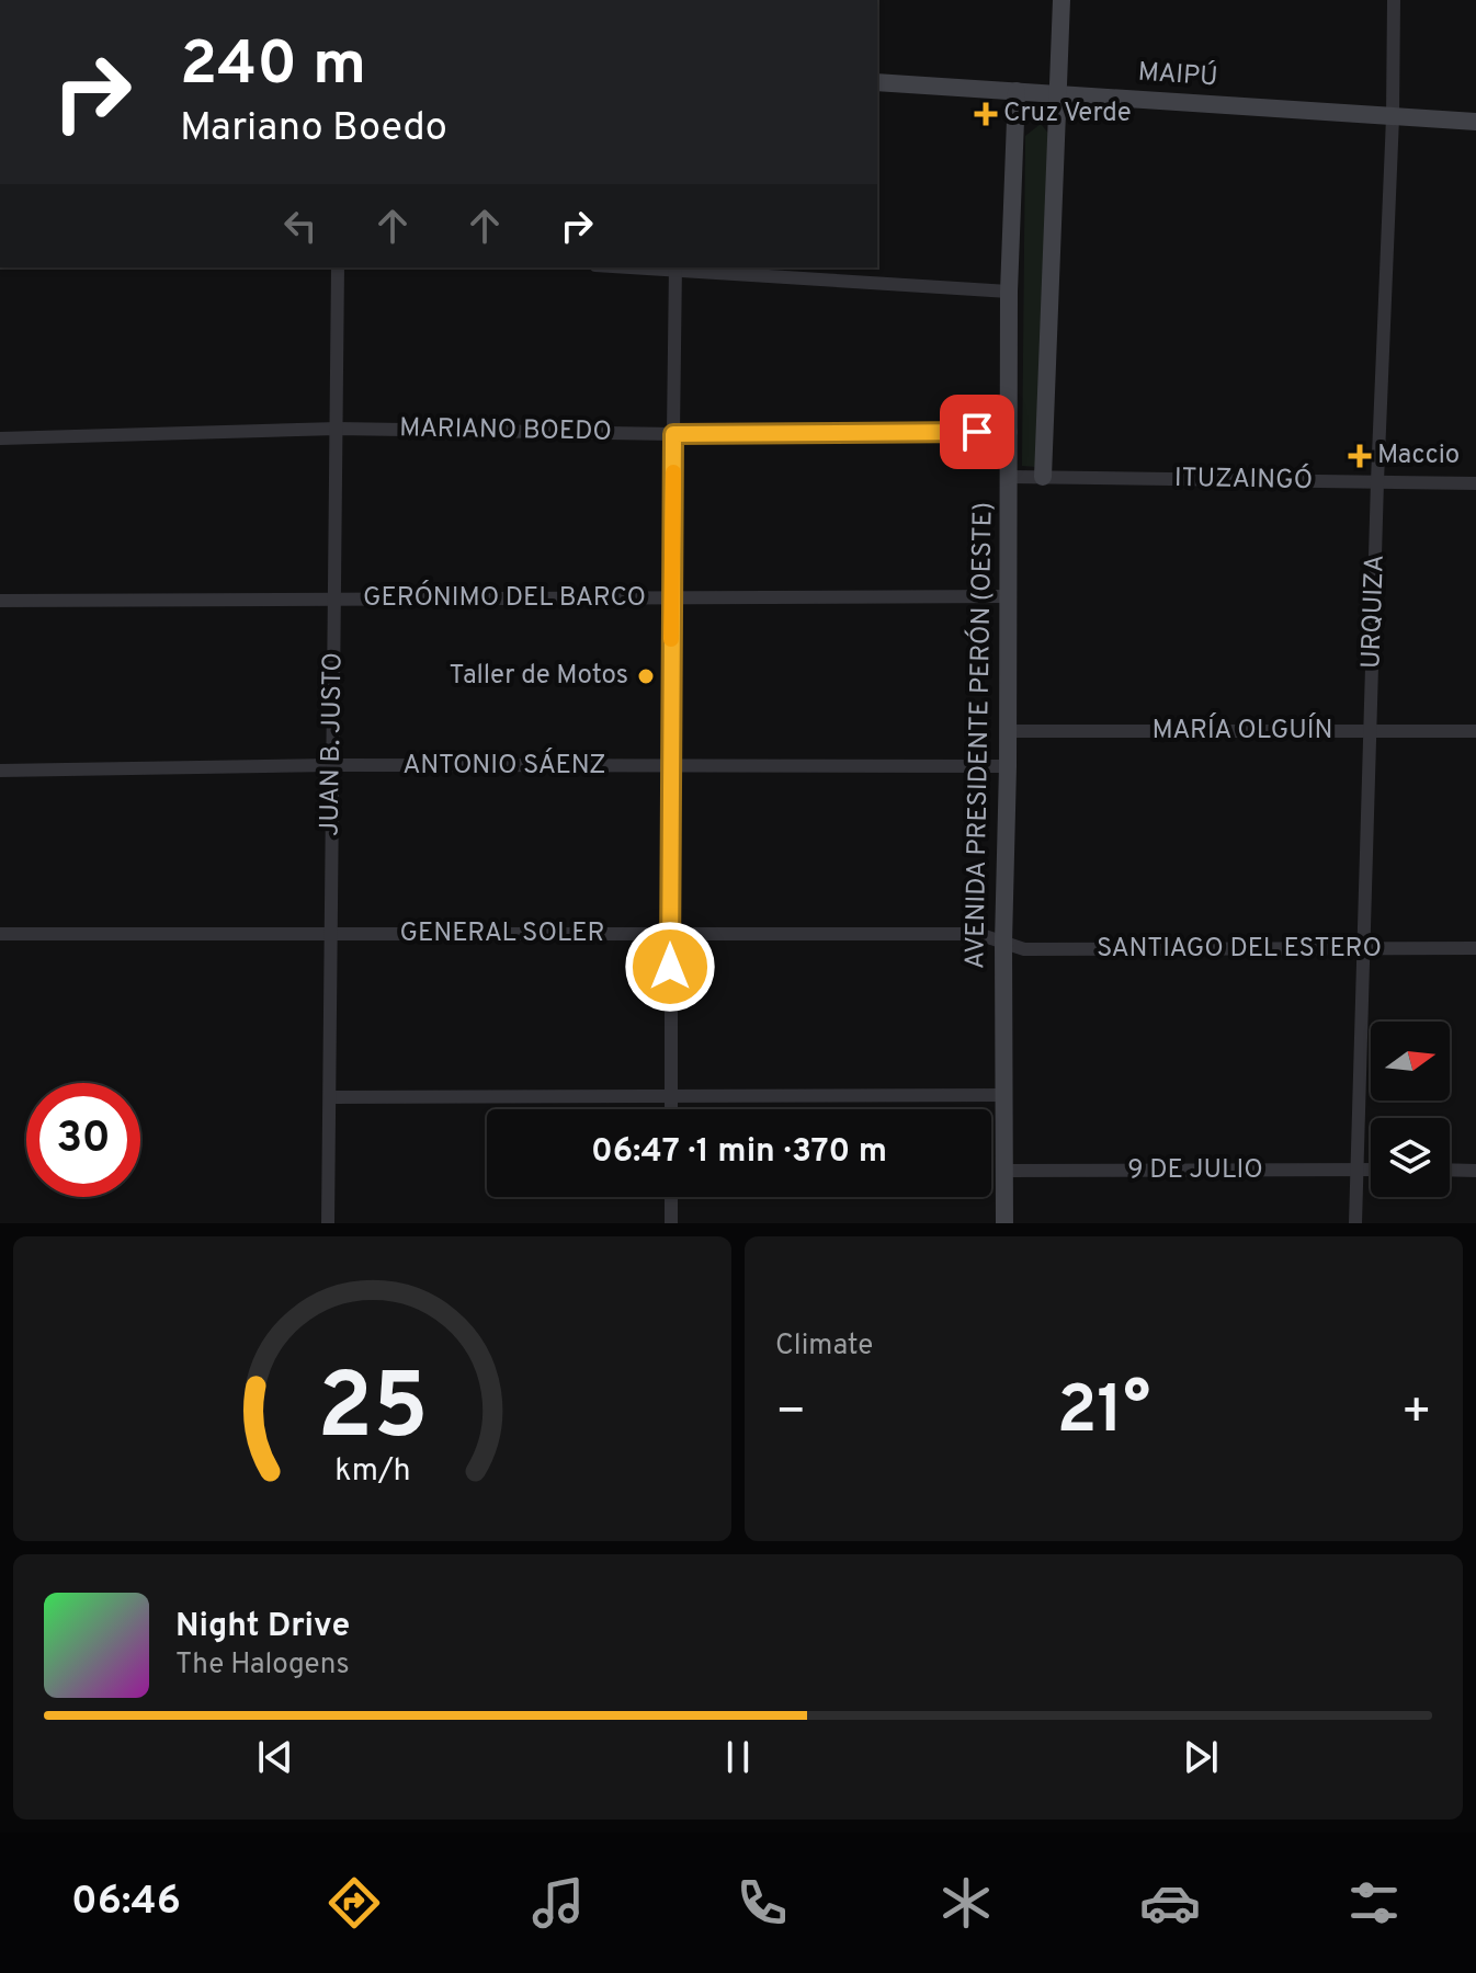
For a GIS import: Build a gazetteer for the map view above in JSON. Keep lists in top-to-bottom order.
{
  "streets": {
    "main road": ["MAIPÚ", "AVENIDA PRESIDENTE PERÓN (OESTE)"],
    "street": [
      "MARIANO BOEDO",
      "ITUZAINGÓ",
      "GERÓNIMO DEL BARCO",
      "URQUIZA",
      "MARÍA OLGUÍN",
      "JUAN B. JUSTO",
      "ANTONIO SÁENZ",
      "GENERAL SOLER",
      "SANTIAGO DEL ESTERO",
      "9 DE JULIO"
    ]
  },
  "crossings": [
    ["MAIPÚ", "URQUIZA"],
    ["MAIPÚ", "AVENIDA PRESIDENTE PERÓN (OESTE)"],
    ["MARIANO BOEDO", "AVENIDA PRESIDENTE PERÓN (OESTE)"],
    ["MARIANO BOEDO", "JUAN B. JUSTO"],
    ["ITUZAINGÓ", "URQUIZA"],
    ["ITUZAINGÓ", "AVENIDA PRESIDENTE PERÓN (OESTE)"],
    ["GERÓNIMO DEL BARCO", "AVENIDA PRESIDENTE PERÓN (OESTE)"],
    ["GERÓNIMO DEL BARCO", "JUAN B. JUSTO"],
    ["URQUIZA", "MARÍA OLGUÍN"],
    ["URQUIZA", "SANTIAGO DEL ESTERO"],
    ["URQUIZA", "9 DE JULIO"],
    ["MARÍA OLGUÍN", "AVENIDA PRESIDENTE PERÓN (OESTE)"],
    ["AVENIDA PRESIDENTE PERÓN (OESTE)", "ANTONIO SÁENZ"],
    ["AVENIDA PRESIDENTE PERÓN (OESTE)", "GENERAL SOLER"],
    ["AVENIDA PRESIDENTE PERÓN (OESTE)", "SANTIAGO DEL ESTERO"],
    ["AVENIDA PRESIDENTE PERÓN (OESTE)", "9 DE JULIO"],
    ["JUAN B. JUSTO", "ANTONIO SÁENZ"],
    ["JUAN B. JUSTO", "GENERAL SOLER"],
    ["GENERAL SOLER", "SANTIAGO DEL ESTERO"]
  ],
  "places": {
    "health": ["Cruz Verde", "Maccio"],
    "other": ["Taller de Motos"]
  },
  "north": "right",
  "page": {
    "turn": ["240 m", "Mariano Boedo"],
    "limit": "30",
    "trip": "06:47 · 1 min · 370 m",
    "tile": "Climate",
    "heat": ["−", "21°", "+"],
    "song": ["Night Drive", "The Halogens"],
    "tabs": "06:46",
    "gauge": ["25", "km/h"]
  }
}
